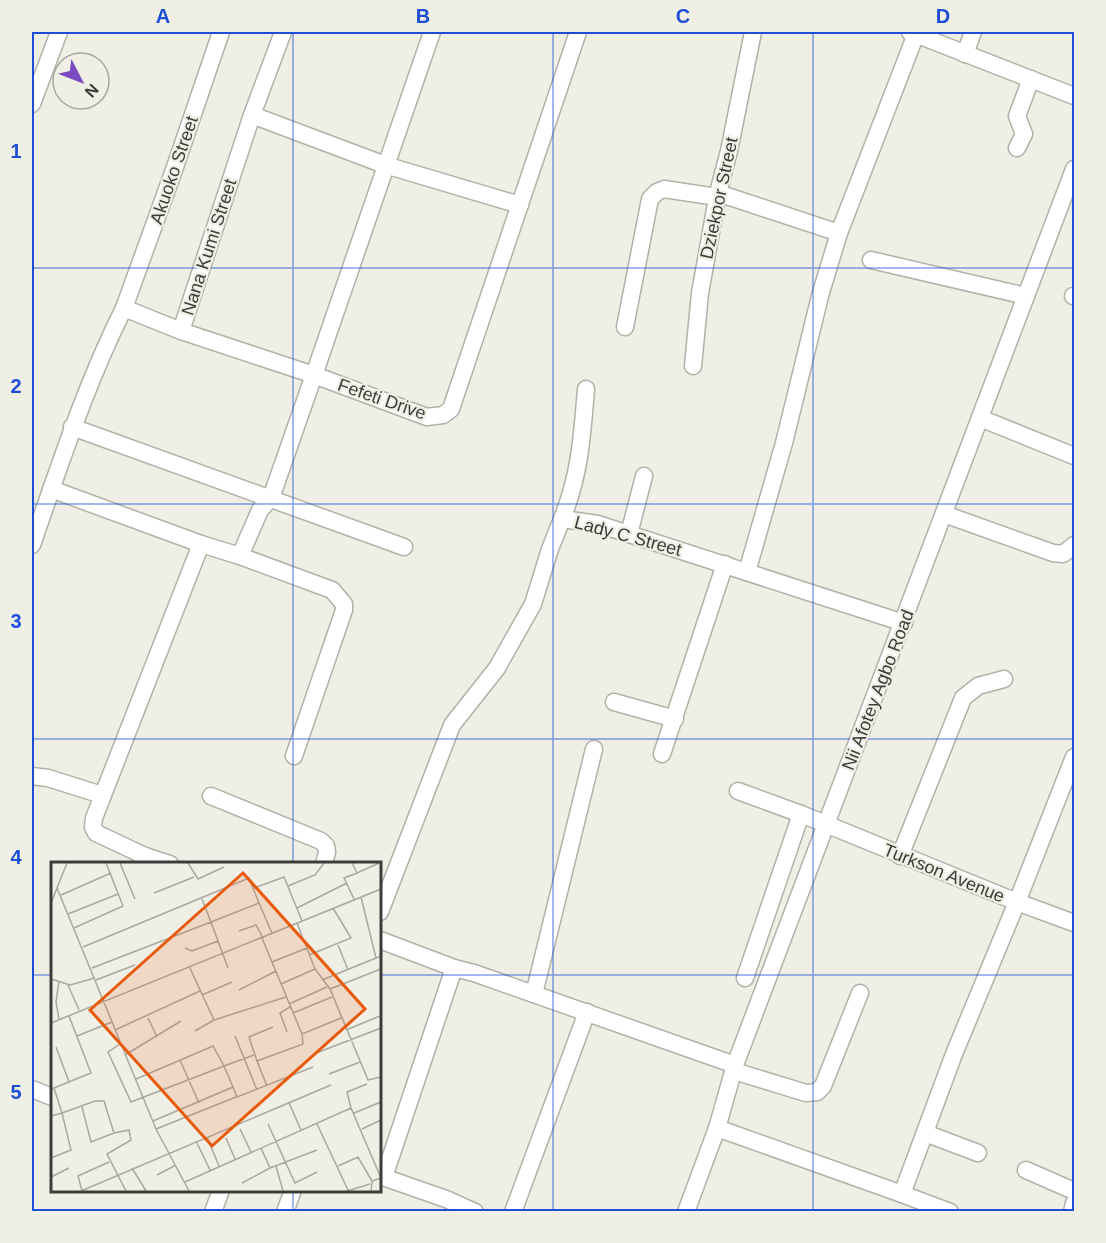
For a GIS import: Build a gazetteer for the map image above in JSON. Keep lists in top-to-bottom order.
{
  "streets": {
    "street": [
      "Akuoko Street",
      "Dziekpor Street",
      "Nana Kumi Street",
      "Fefeti Drive",
      "Lady C Street",
      "Nii Afotey Agbo Road",
      "Turkson Avenue"
    ]
  },
  "crossings": [
    ["Nana Kumi Street", "Fefeti Drive"],
    ["Lady C Street", "Nii Afotey Agbo Road"],
    ["Nii Afotey Agbo Road", "Turkson Avenue"]
  ],
  "north": "bottom right",
  "grid": {
    "columns": [
      "A",
      "B",
      "C",
      "D"
    ],
    "rows": [
      "1",
      "2",
      "3",
      "4",
      "5"
    ]
  }
}
